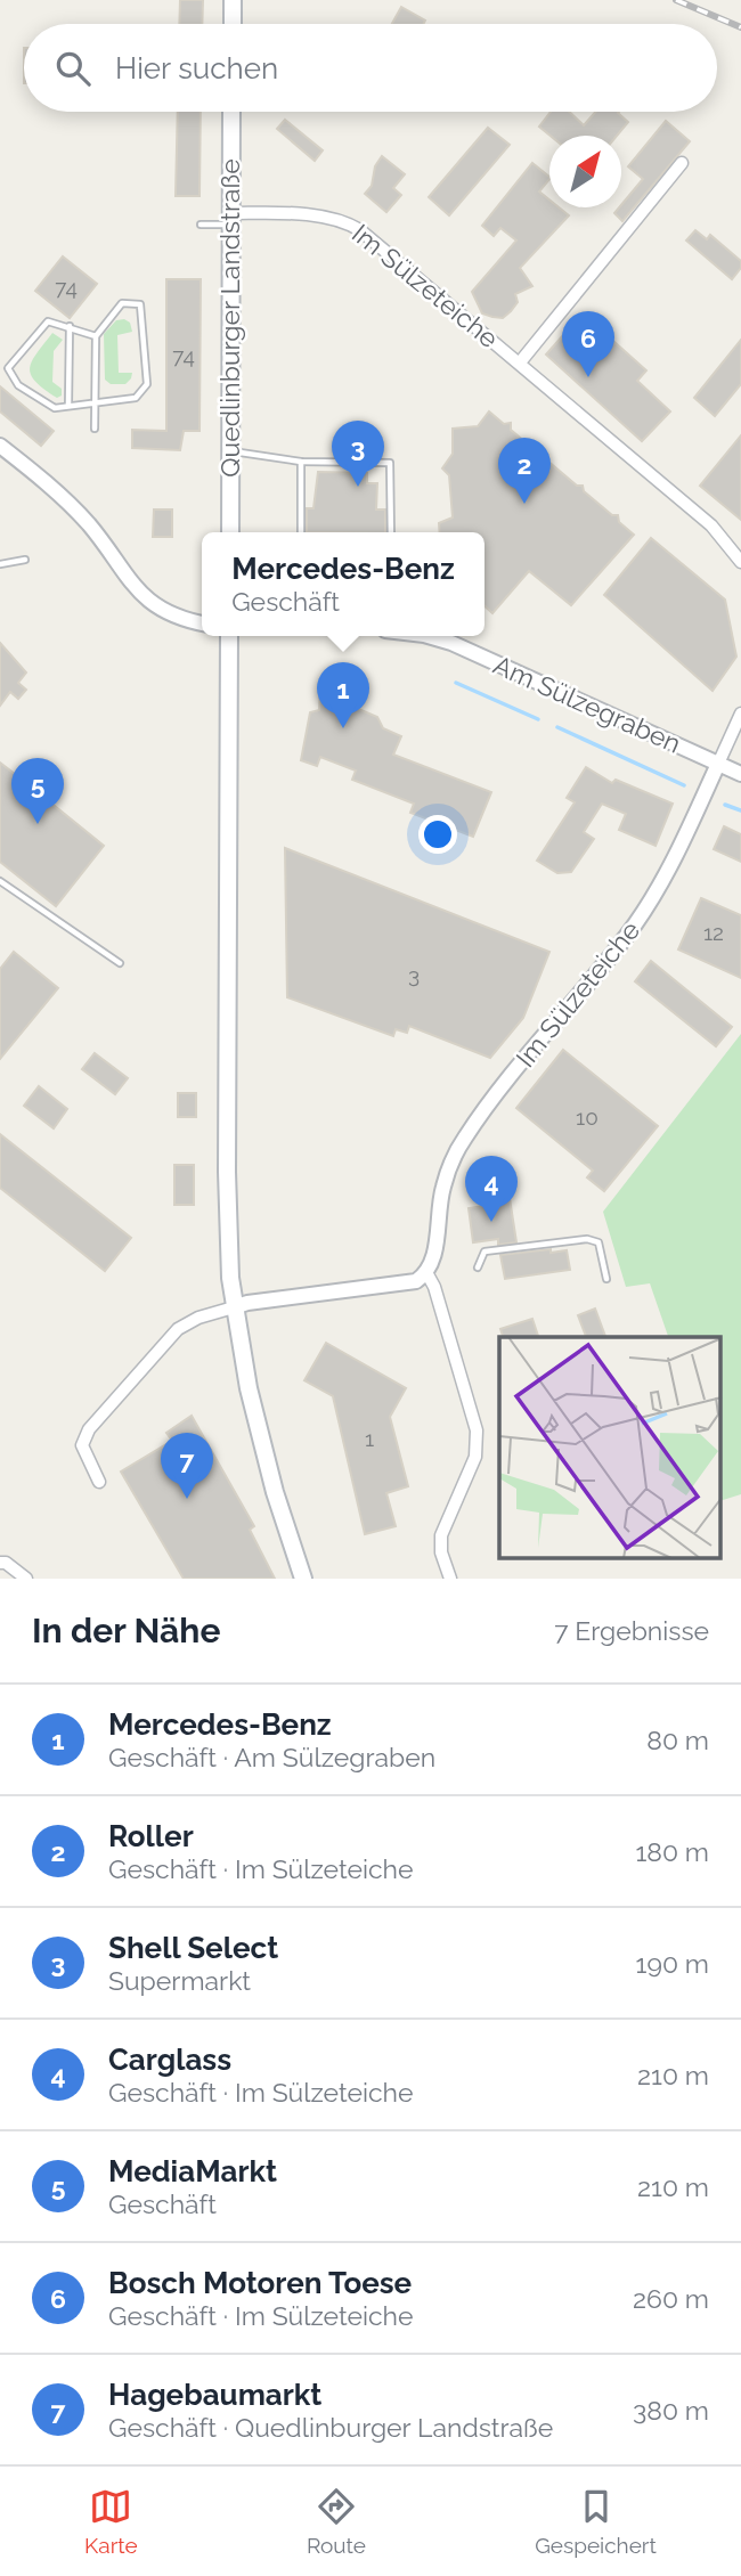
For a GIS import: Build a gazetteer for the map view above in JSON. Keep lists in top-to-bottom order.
{
  "streets": {
    "main road": ["Quedlinburger Landstraße"],
    "street": ["Im Sülzeteiche", "Am Sülzegraben"]
  },
  "crossings": [
    ["Im Sülzeteiche", "Quedlinburger Landstraße"],
    ["Im Sülzeteiche", "Am Sülzegraben"]
  ],
  "house_numbers": [
    "74",
    "74",
    "12",
    "3",
    "10",
    "1"
  ],
  "north": "top right",
  "page": {
    "search": "Hier suchen",
    "pins": [
      "6",
      "3",
      "2",
      "1",
      "5",
      "4",
      "7"
    ],
    "popup": ["Mercedes-Benz", "Geschäft"],
    "heading": ["In der Nähe", "7 Ergebnisse"],
    "list": [
      {
        "mark": "1",
        "name": "Mercedes-Benz",
        "note": "Geschäft · Am Sülzegraben",
        "value": "80 m"
      },
      {
        "mark": "2",
        "name": "Roller",
        "note": "Geschäft · Im Sülzeteiche",
        "value": "180 m"
      },
      {
        "mark": "3",
        "name": "Shell Select",
        "note": "Supermarkt",
        "value": "190 m"
      },
      {
        "mark": "4",
        "name": "Carglass",
        "note": "Geschäft · Im Sülzeteiche",
        "value": "210 m"
      },
      {
        "mark": "5",
        "name": "MediaMarkt",
        "note": "Geschäft",
        "value": "210 m"
      },
      {
        "mark": "6",
        "name": "Bosch Motoren Toese",
        "note": "Geschäft · Im Sülzeteiche",
        "value": "260 m"
      },
      {
        "mark": "7",
        "name": "Hagebaumarkt",
        "note": "Geschäft · Quedlinburger Landstraße",
        "value": "380 m"
      }
    ],
    "nav": ["Karte", "Route", "Gespeichert"]
  }
}
